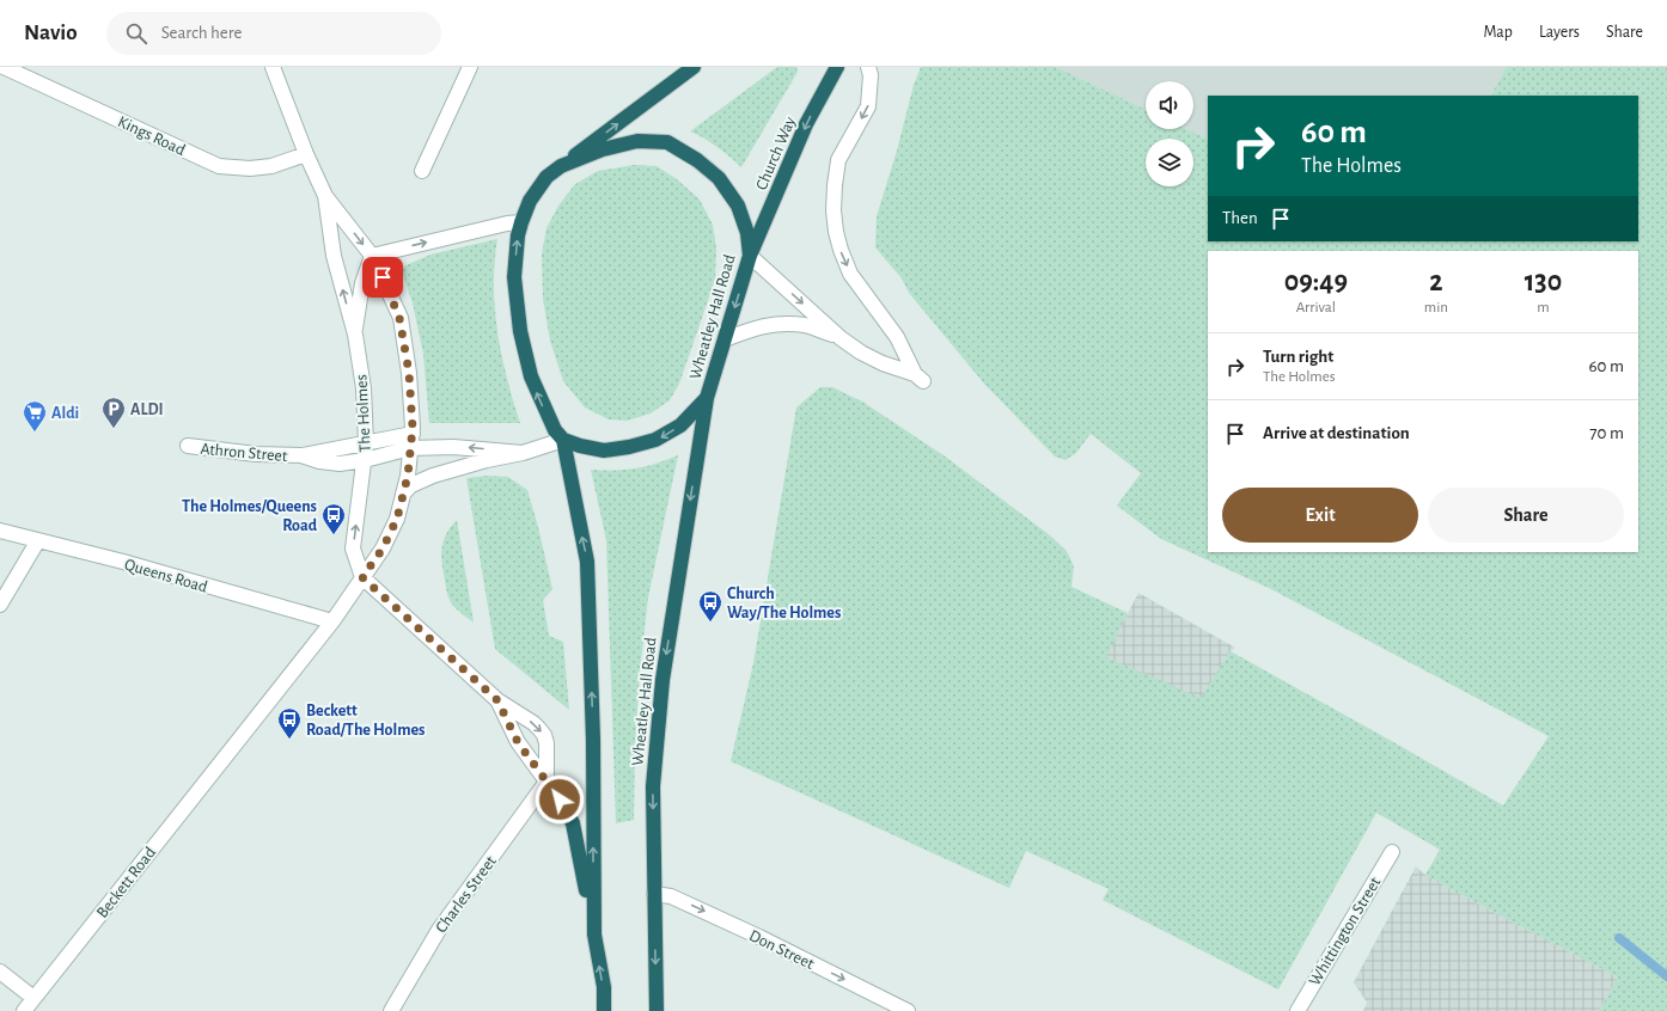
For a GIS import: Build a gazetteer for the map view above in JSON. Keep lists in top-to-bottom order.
{
  "streets": {
    "highway": ["Church Way", "Wheatley Hall Road"],
    "street": [
      "Kings Road",
      "The Holmes",
      "Athron Street",
      "Queens Road",
      "Beckett Road",
      "Charles Street",
      "Whittington Street",
      "Don Street"
    ]
  },
  "crossings": [
    ["Kings Road", "The Holmes"],
    ["Church Way", "Wheatley Hall Road"],
    ["Wheatley Hall Road", "Don Street"],
    ["The Holmes", "Athron Street"],
    ["The Holmes", "Queens Road"],
    ["The Holmes", "Beckett Road"]
  ],
  "one_way": ["Church Way", "Don Street"],
  "places": {
    "parking": ["ALDI"],
    "supermarket": ["Aldi"],
    "bus stop": ["The Holmes/Queens Road", "Church Way/The Holmes", "Beckett Road/The Holmes"]
  },
  "page": {
    "header": "Navio",
    "search": "Search here",
    "nav": ["Map", "Layers", "Share"],
    "turn": ["60 m", "The Holmes"],
    "then": "Then",
    "eta": [
      "09:49",
      "Arrival",
      "2",
      "min",
      "130",
      "m"
    ],
    "list": [
      {
        "name": "Turn right",
        "note": "The Holmes",
        "value": "60 m"
      },
      {
        "name": "Arrive at destination",
        "value": "70 m"
      }
    ],
    "buttons": ["Exit", "Share"]
  }
}
